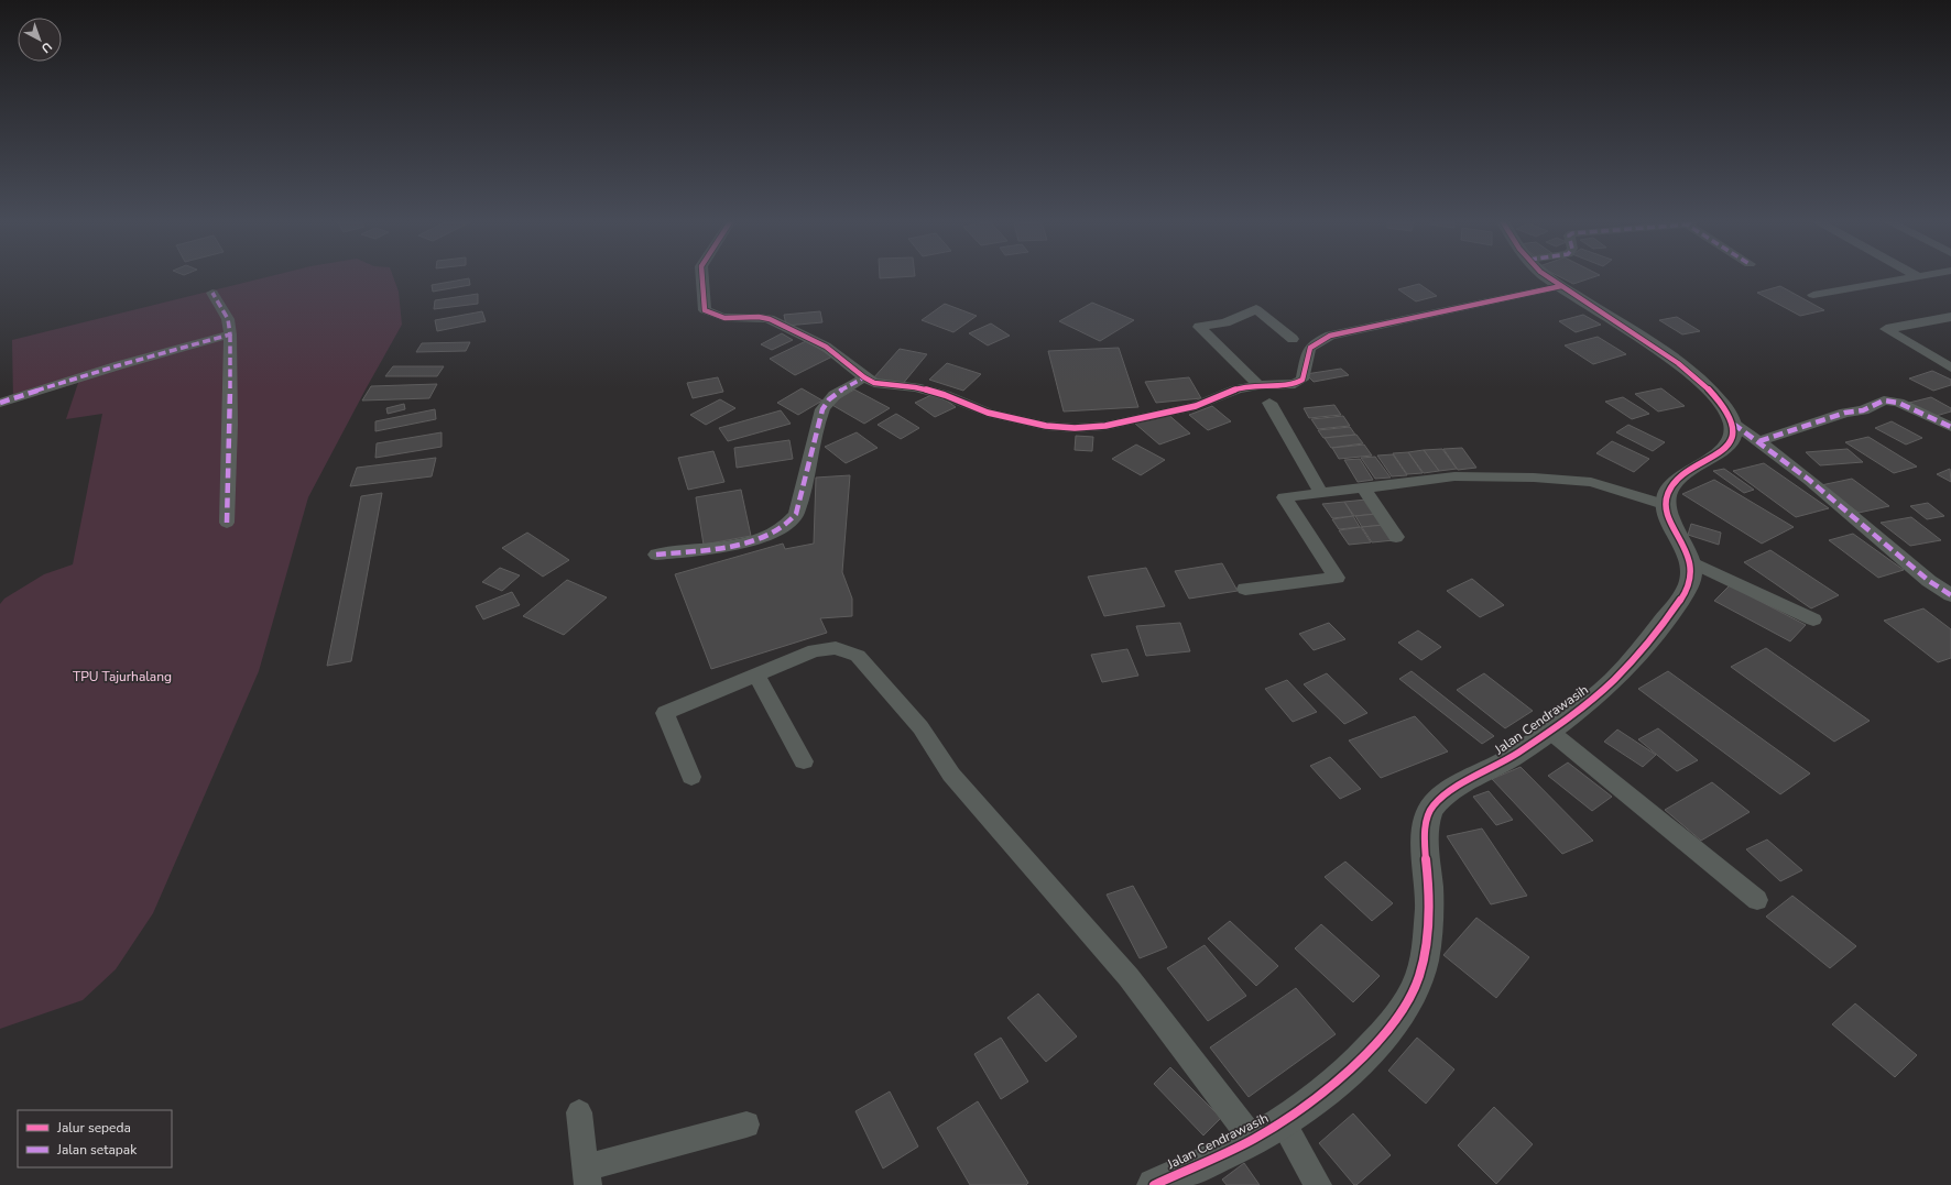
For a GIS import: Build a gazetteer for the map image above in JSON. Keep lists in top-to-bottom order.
{
  "streets": {
    "street": ["Jalan Cendrawasih"]
  },
  "parks": ["TPU Tajurhalang"],
  "legend": ["Jalur sepeda", "Jalan setapak"],
  "north": "bottom right"
}
